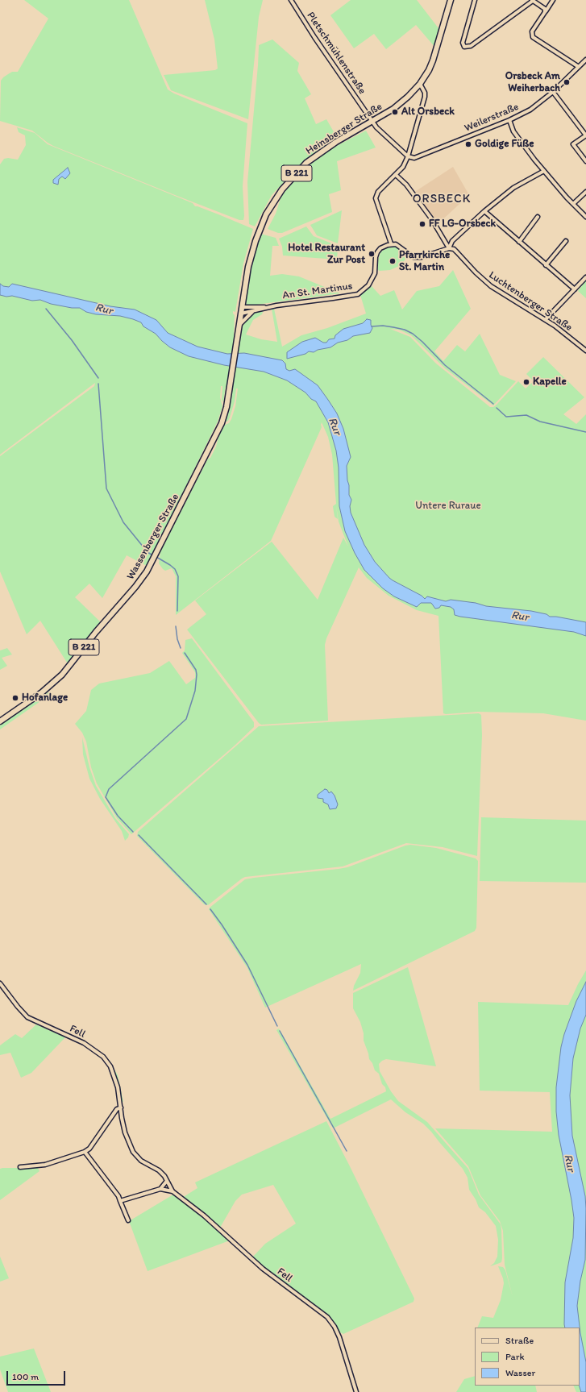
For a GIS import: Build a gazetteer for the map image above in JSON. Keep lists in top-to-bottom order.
{
  "streets": {
    "main road": ["Heinsberger Straße", "B 221", "Wassenberger Straße"],
    "street": [
      "Pletschmühlenstraße",
      "Weilerstraße",
      "An St. Martinus",
      "Luchtenberger Straße",
      "Fell"
    ]
  },
  "crossings": [
    ["Pletschmühlenstraße", "Weilerstraße"],
    ["Pletschmühlenstraße", "Heinsberger Straße"],
    ["Heinsberger Straße", "An St. Martinus"],
    ["Heinsberger Straße", "Wassenberger Straße"]
  ],
  "districts": ["ORSBECK"],
  "water": ["Rur"],
  "parks": ["Untere Ruraue"],
  "places": [
    "Orsbeck Am Weiherbach",
    "Alt Orsbeck",
    "Goldige Füße",
    "FF LG-Orsbeck",
    "Hotel Restaurant Zur Post",
    "Pfarrkirche St. Martin",
    "Kapelle",
    "Hofanlage"
  ],
  "legend": ["Straße", "Park", "Wasser"],
  "scale_bar": "100 m"
}
